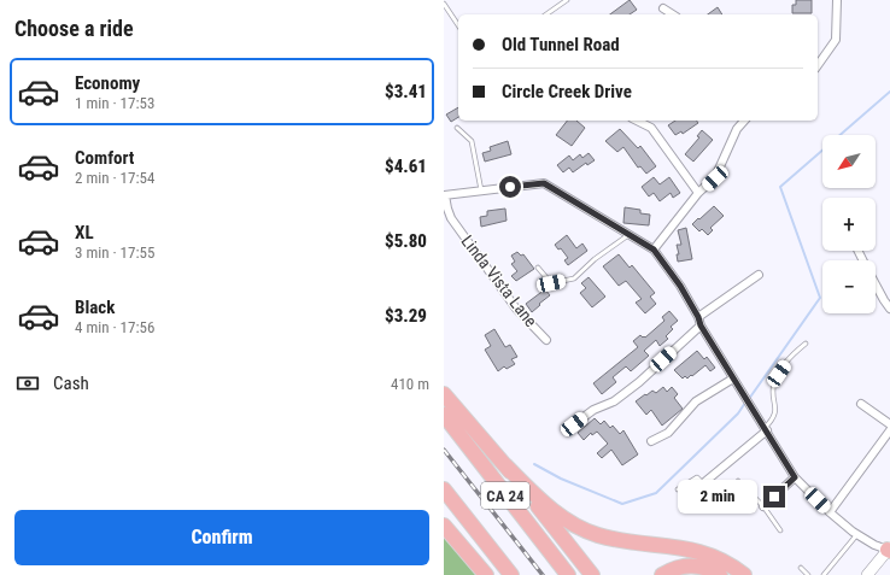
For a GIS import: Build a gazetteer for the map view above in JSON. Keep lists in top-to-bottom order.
{
  "streets": {
    "highway": ["CA 24"],
    "street": ["Linda Vista Lane"]
  },
  "north": "bottom left",
  "page": {
    "heading": "Choose a ride",
    "banner": ["Old Tunnel Road", "Circle Creek Drive"],
    "list": [
      {
        "name": "Economy",
        "note": "1 min · 17:53",
        "value": "$3.41"
      },
      {
        "name": "Comfort",
        "note": "2 min · 17:54",
        "value": "$4.61"
      },
      {
        "name": "XL",
        "note": "3 min · 17:55",
        "value": "$5.80"
      },
      {
        "name": "Black",
        "note": "4 min · 17:56",
        "value": "$3.29"
      }
    ],
    "map_buttons": ["+", "−"],
    "pay": ["Cash", "410 m"],
    "bubble": "2 min",
    "buttons": "Confirm"
  }
}
